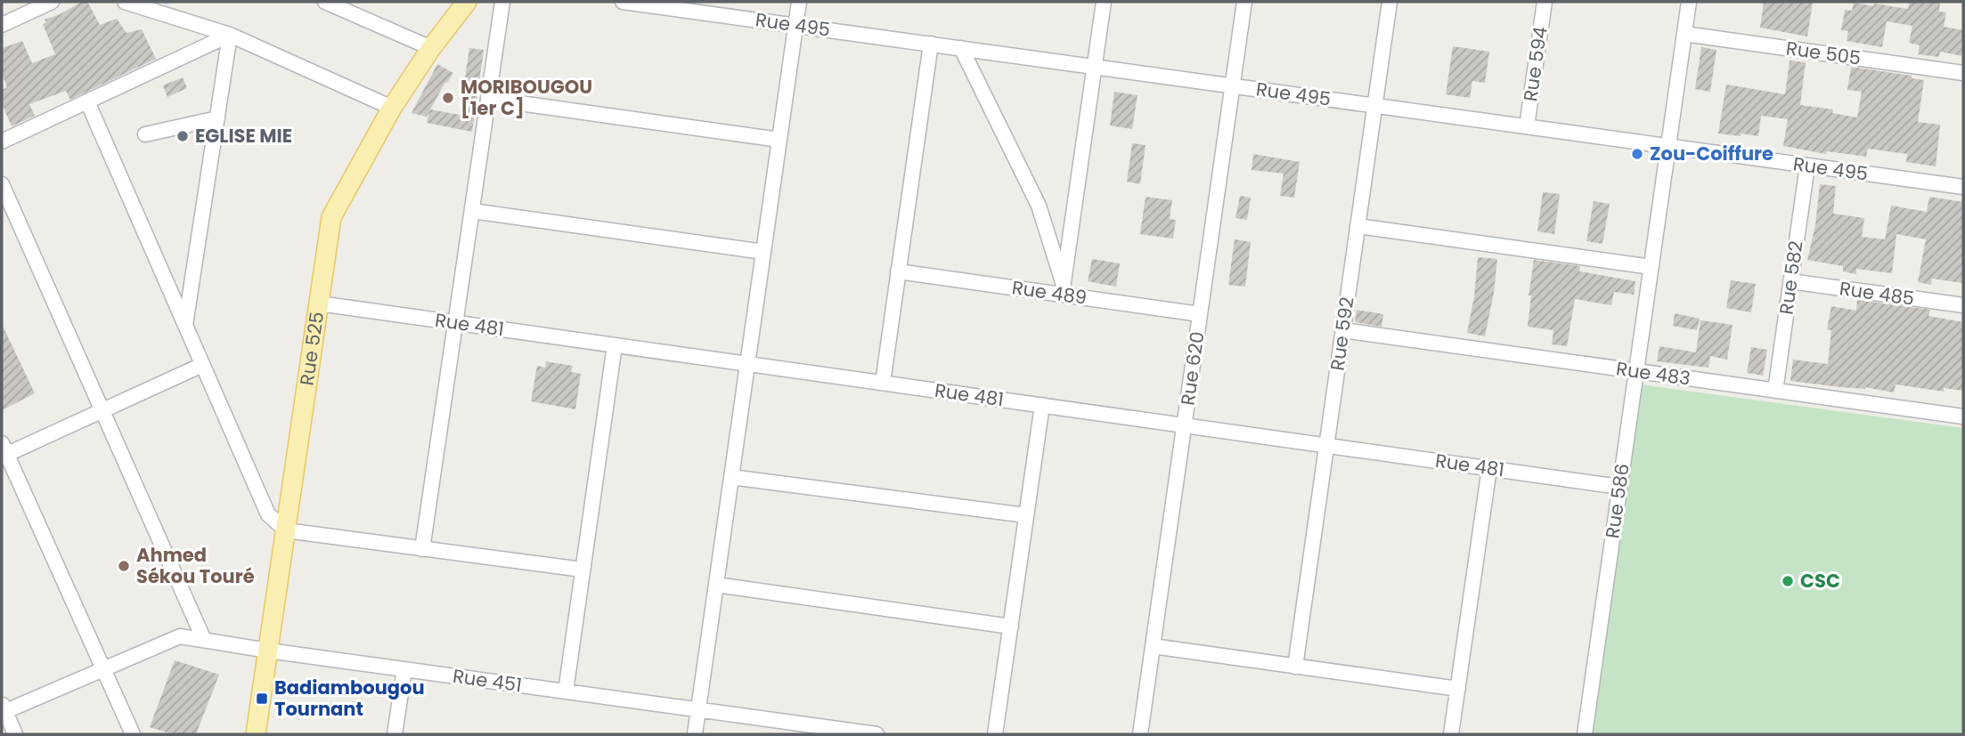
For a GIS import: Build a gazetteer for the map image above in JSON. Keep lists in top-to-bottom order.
{
  "streets": {
    "main road": ["Rue 525"],
    "street": [
      "Rue 495",
      "Rue 505",
      "Rue 594",
      "Rue 582",
      "Rue 489",
      "Rue 485",
      "Rue 481",
      "Rue 592",
      "Rue 620",
      "Rue 483",
      "Rue 586",
      "Rue 451"
    ]
  },
  "crossings": [
    ["Rue 495", "Rue 594"],
    ["Rue 495", "Rue 582"],
    ["Rue 495", "Rue 592"],
    ["Rue 495", "Rue 620"],
    ["Rue 495", "Rue 586"],
    ["Rue 505", "Rue 586"],
    ["Rue 582", "Rue 485"],
    ["Rue 582", "Rue 483"],
    ["Rue 489", "Rue 620"],
    ["Rue 481", "Rue 592"],
    ["Rue 481", "Rue 525"],
    ["Rue 481", "Rue 620"],
    ["Rue 481", "Rue 586"],
    ["Rue 592", "Rue 483"],
    ["Rue 525", "Rue 451"],
    ["Rue 483", "Rue 586"]
  ],
  "places": {
    "other": [
      "MORIBOUGOU [1er C]",
      "EGLISE MIE",
      "Zou-Coiffure",
      "Ahmed Sékou Touré",
      "CSC"
    ],
    "transit": ["Badiambougou Tournant"]
  }
}
